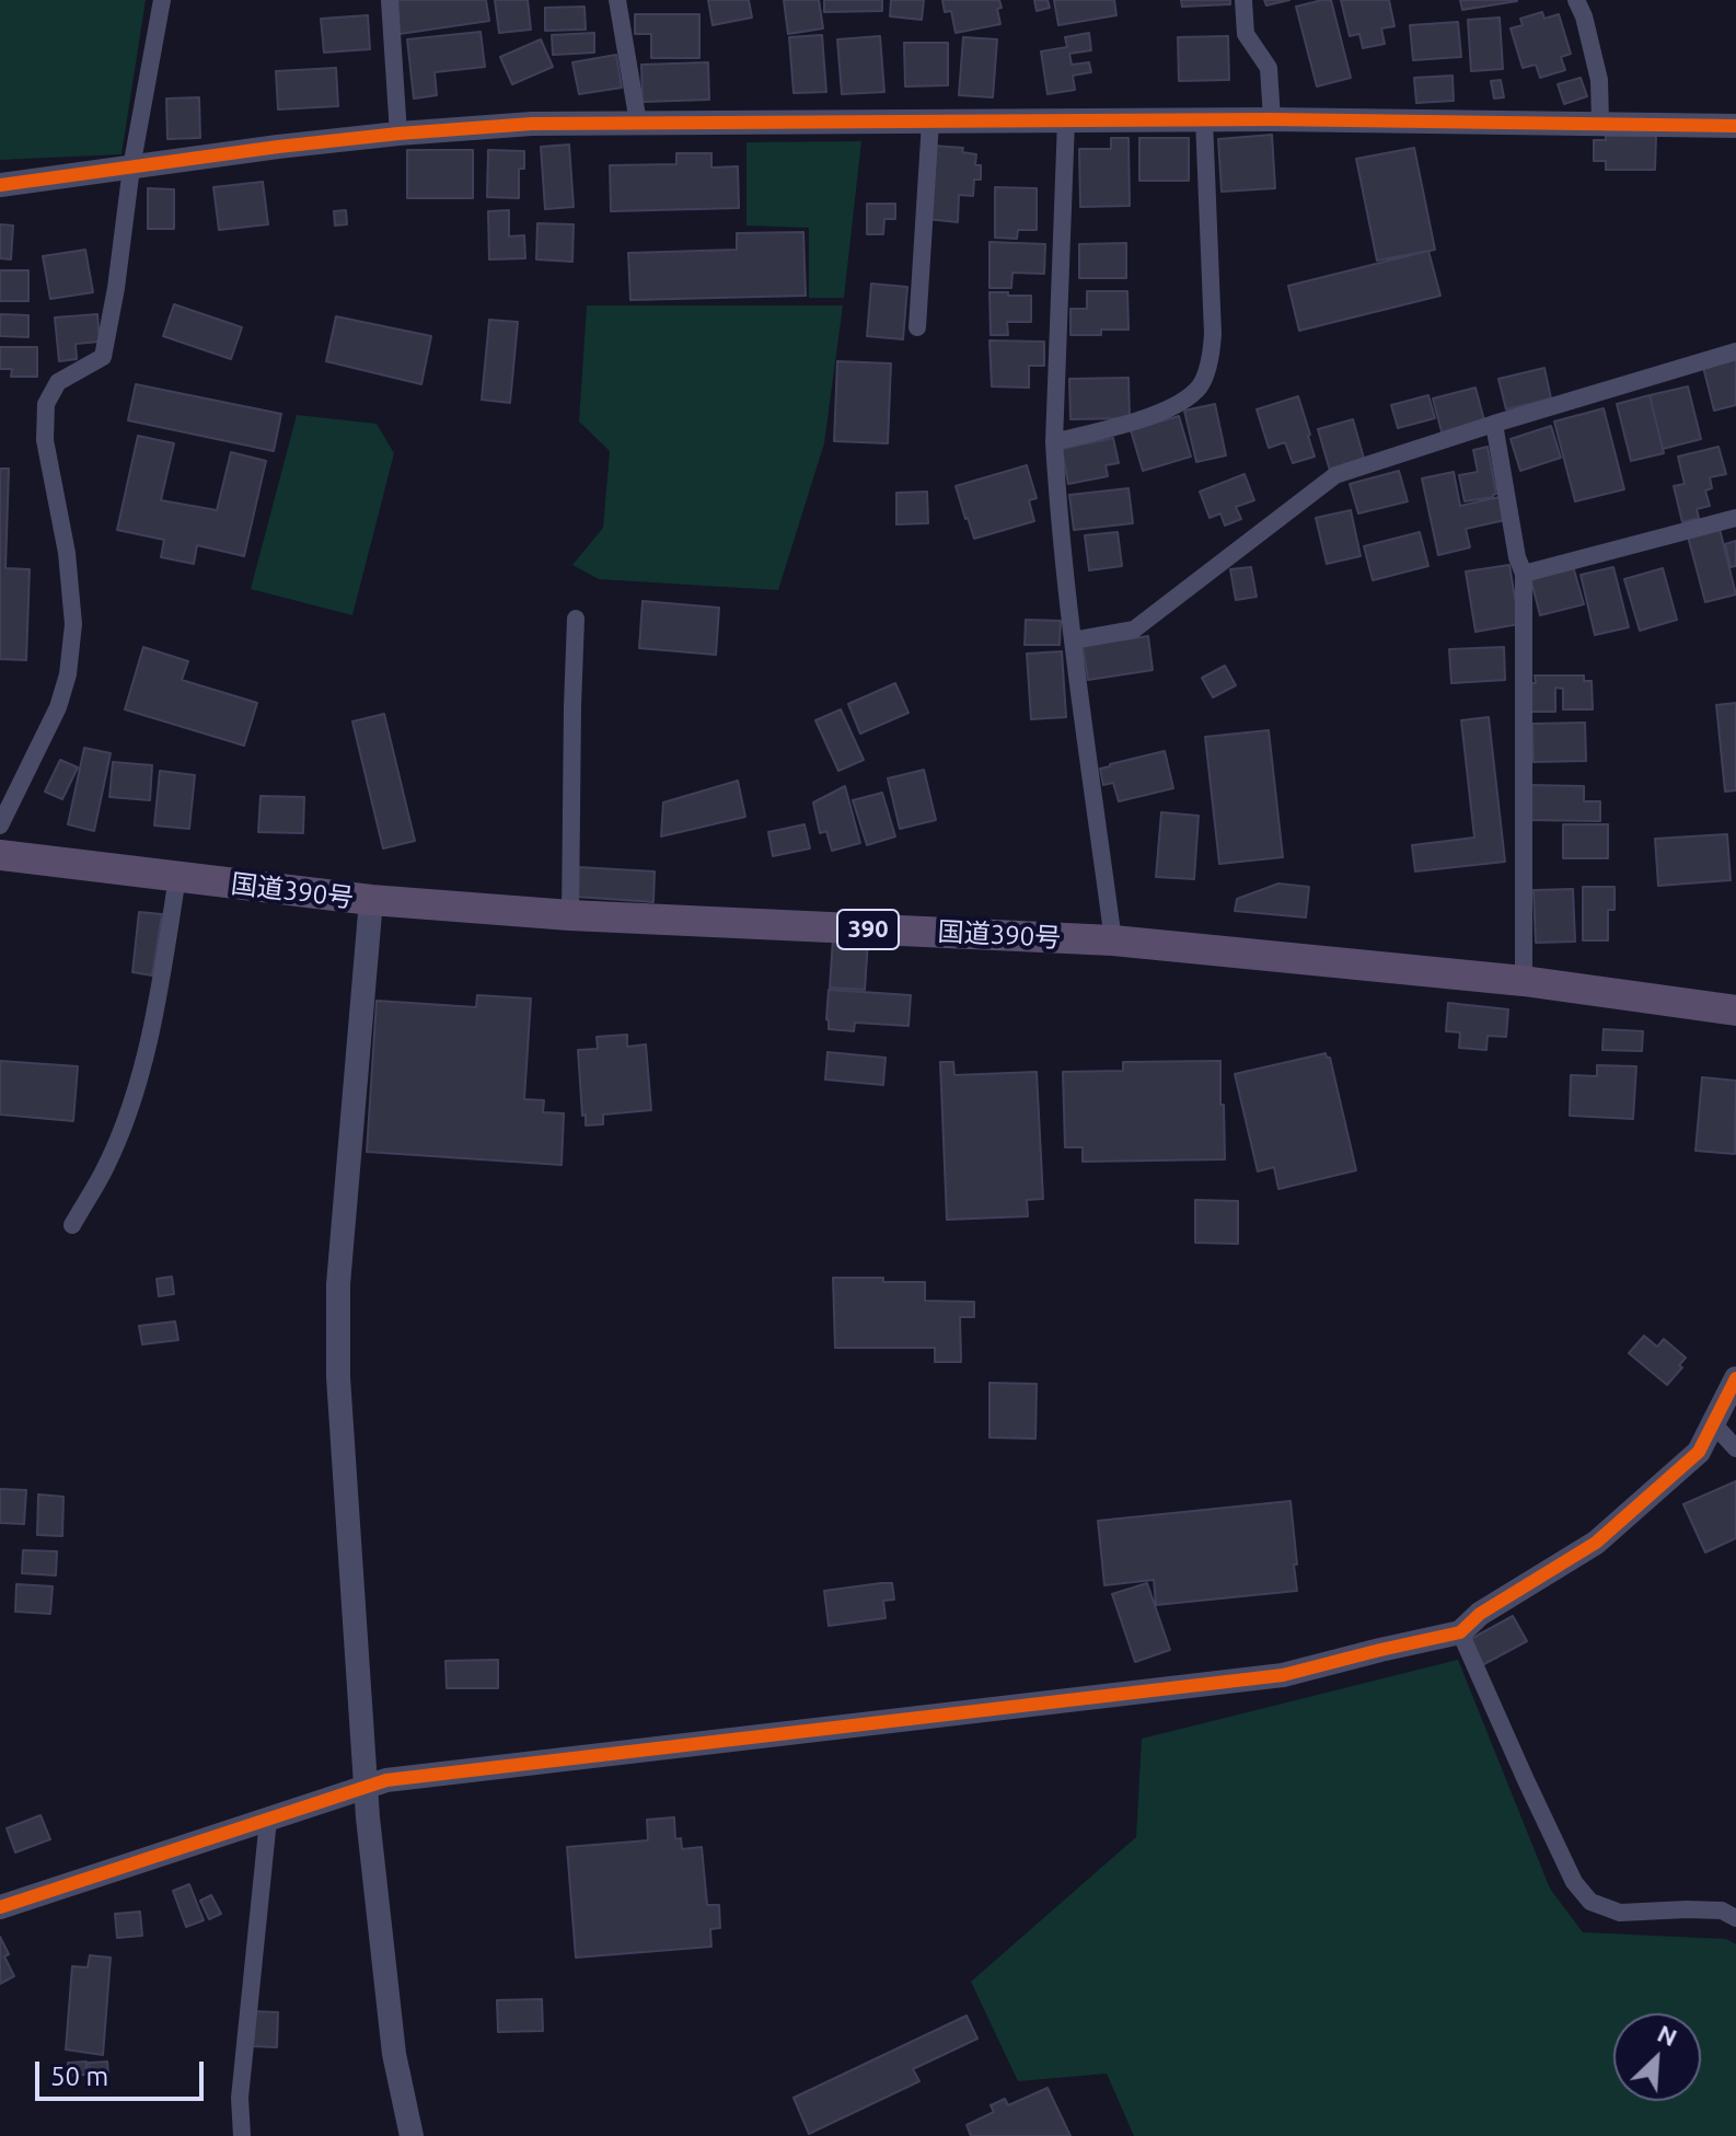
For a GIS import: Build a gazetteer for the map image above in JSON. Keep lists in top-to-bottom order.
{
  "streets": {
    "highway": ["国道390号", "390"]
  },
  "scale_bar": "50 m",
  "north": "top right"
}
